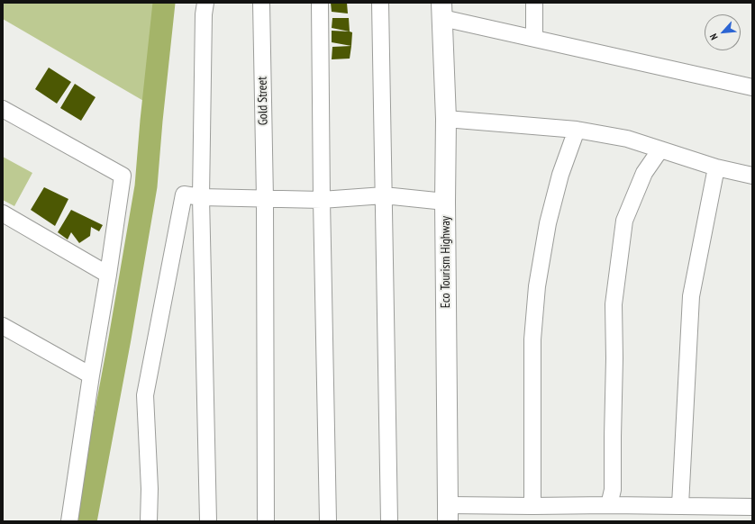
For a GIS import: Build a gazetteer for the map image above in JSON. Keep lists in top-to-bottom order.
{
  "streets": {
    "highway": ["Eco Tourism Highway"],
    "street": ["Gold Street"]
  },
  "north": "bottom left"
}
